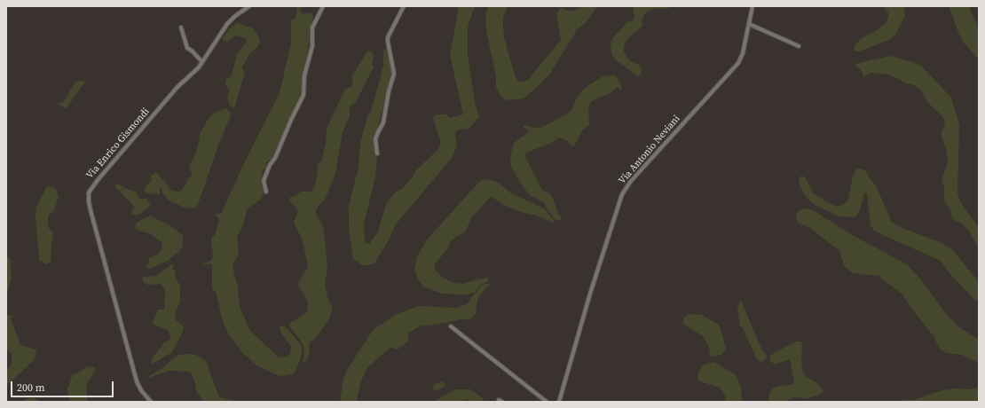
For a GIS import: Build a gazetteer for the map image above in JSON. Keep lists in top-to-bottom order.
{
  "streets": {
    "street": ["Via Enrico Gismondi", "Via Antonio Neviani"]
  },
  "scale_bar": "200 m"
}
